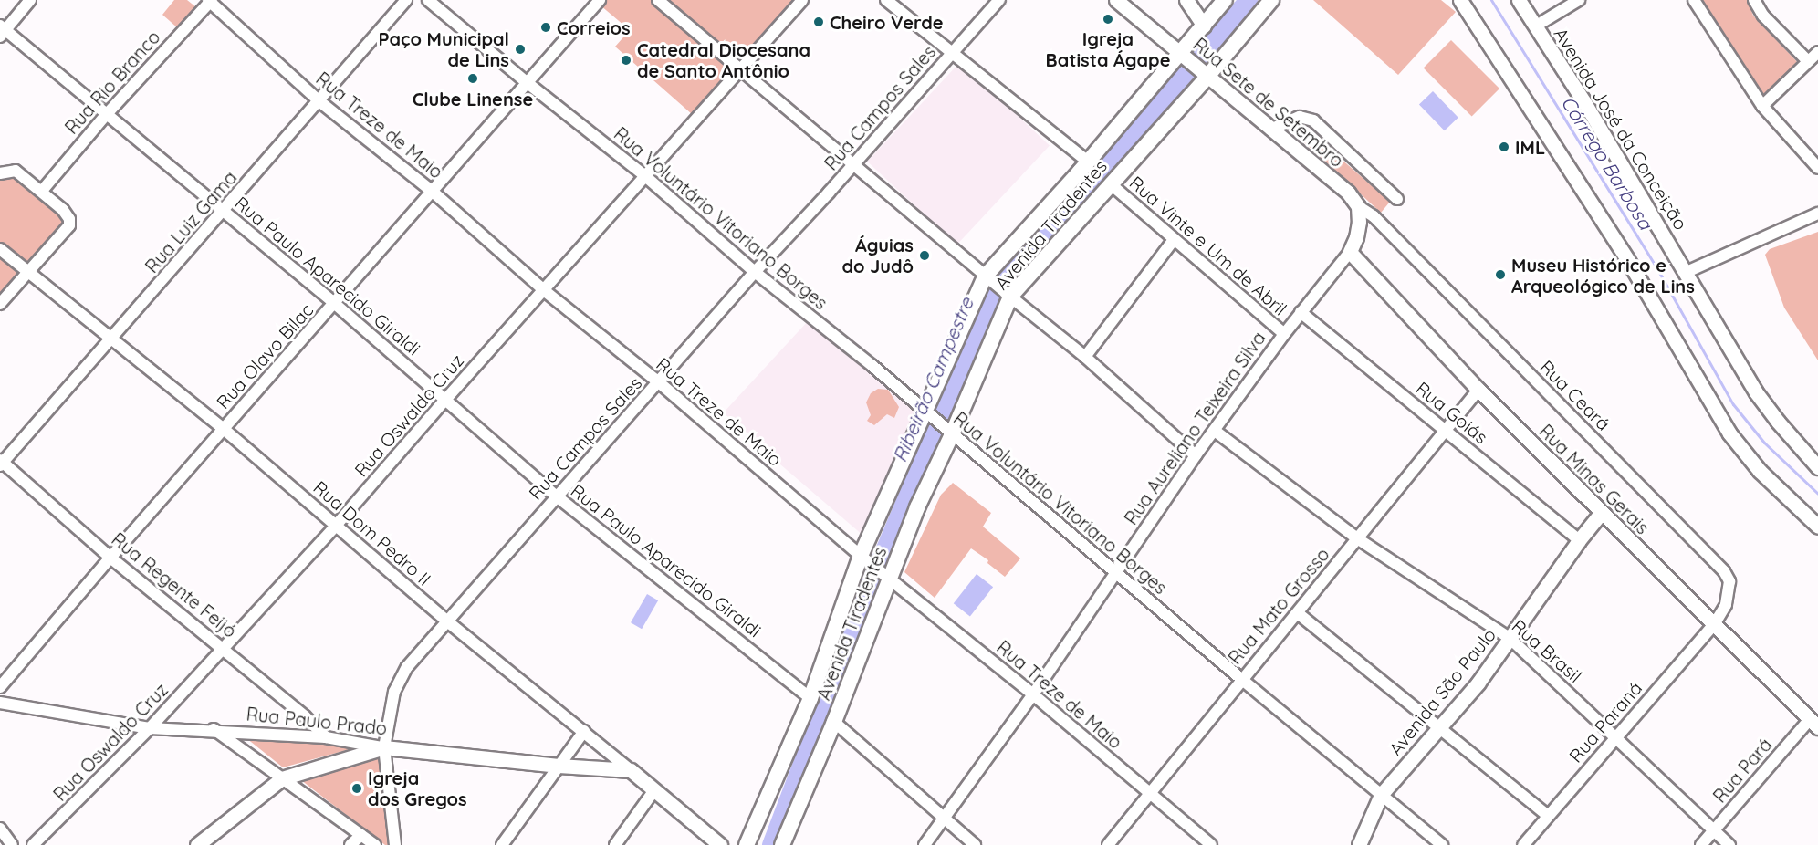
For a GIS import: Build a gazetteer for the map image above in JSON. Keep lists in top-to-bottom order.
{
  "streets": {
    "main road": ["Avenida Tiradentes"],
    "street": [
      "Rua Rio Branco",
      "Rua Sete de Setembro",
      "Rua Campos Sales",
      "Rua Treze de Maio",
      "Avenida José da Conceição",
      "Rua Voluntário Vitoriano Borges",
      "Rua Luiz Gama",
      "Rua Vinte e Um de Abril",
      "Rua Paulo Aparecido Giraldi",
      "Rua Olavo Bilac",
      "Rua Ceará",
      "Rua Goiás",
      "Rua Oswaldo Cruz",
      "Rua Aureliano Teixeira Silva",
      "Rua Minas Gerais",
      "Rua Dom Pedro II",
      "Rua Regente Feijó",
      "Rua Mato Grosso",
      "Rua Brasil",
      "Avenida São Paulo",
      "Rua Paulo Prado",
      "Rua Paraná",
      "Rua Pará"
    ]
  },
  "crossings": [
    ["Rua Rio Branco", "Rua Treze de Maio"],
    ["Rua Rio Branco", "Rua Paulo Aparecido Giraldi"],
    ["Rua Sete de Setembro", "Avenida Tiradentes"],
    ["Rua Sete de Setembro", "Rua Ceará"],
    ["Rua Campos Sales", "Rua Treze de Maio"],
    ["Rua Campos Sales", "Rua Voluntário Vitoriano Borges"],
    ["Rua Campos Sales", "Rua Paulo Aparecido Giraldi"],
    ["Rua Campos Sales", "Rua Dom Pedro II"],
    ["Rua Campos Sales", "Rua Paulo Prado"],
    ["Rua Treze de Maio", "Rua Luiz Gama"],
    ["Rua Treze de Maio", "Avenida Tiradentes"],
    ["Rua Treze de Maio", "Rua Olavo Bilac"],
    ["Rua Treze de Maio", "Rua Oswaldo Cruz"],
    ["Rua Treze de Maio", "Rua Aureliano Teixeira Silva"],
    ["Rua Treze de Maio", "Rua Mato Grosso"],
    ["Rua Voluntário Vitoriano Borges", "Avenida Tiradentes"],
    ["Rua Voluntário Vitoriano Borges", "Rua Olavo Bilac"],
    ["Rua Voluntário Vitoriano Borges", "Rua Oswaldo Cruz"],
    ["Rua Voluntário Vitoriano Borges", "Rua Aureliano Teixeira Silva"],
    ["Rua Voluntário Vitoriano Borges", "Rua Mato Grosso"],
    ["Rua Voluntário Vitoriano Borges", "Avenida São Paulo"],
    ["Rua Luiz Gama", "Rua Paulo Aparecido Giraldi"],
    ["Rua Luiz Gama", "Rua Dom Pedro II"],
    ["Rua Luiz Gama", "Rua Regente Feijó"],
    ["Avenida Tiradentes", "Rua Vinte e Um de Abril"],
    ["Avenida Tiradentes", "Rua Paulo Aparecido Giraldi"],
    ["Rua Vinte e Um de Abril", "Rua Aureliano Teixeira Silva"],
    ["Rua Paulo Aparecido Giraldi", "Rua Olavo Bilac"],
    ["Rua Paulo Aparecido Giraldi", "Rua Oswaldo Cruz"],
    ["Rua Olavo Bilac", "Rua Dom Pedro II"],
    ["Rua Olavo Bilac", "Rua Regente Feijó"],
    ["Rua Ceará", "Rua Minas Gerais"],
    ["Rua Ceará", "Rua Paraná"],
    ["Rua Goiás", "Rua Aureliano Teixeira Silva"],
    ["Rua Goiás", "Rua Mato Grosso"],
    ["Rua Goiás", "Avenida São Paulo"],
    ["Rua Oswaldo Cruz", "Rua Dom Pedro II"],
    ["Rua Oswaldo Cruz", "Rua Regente Feijó"],
    ["Rua Oswaldo Cruz", "Rua Paulo Prado"],
    ["Rua Aureliano Teixeira Silva", "Rua Minas Gerais"],
    ["Rua Aureliano Teixeira Silva", "Rua Brasil"],
    ["Rua Minas Gerais", "Rua Mato Grosso"],
    ["Rua Minas Gerais", "Avenida São Paulo"],
    ["Rua Minas Gerais", "Rua Paraná"],
    ["Rua Minas Gerais", "Rua Pará"],
    ["Rua Dom Pedro II", "Rua Paulo Prado"],
    ["Rua Regente Feijó", "Rua Paulo Prado"],
    ["Rua Mato Grosso", "Rua Brasil"],
    ["Rua Brasil", "Avenida São Paulo"],
    ["Rua Brasil", "Rua Paraná"],
    ["Rua Brasil", "Rua Pará"]
  ],
  "water": ["Córrego Barbosa", "Ribeirão Campestre"],
  "places": [
    "Igreja Batista Ágape",
    "Cheiro Verde",
    "Correios",
    "Paço Municipal de Lins",
    "Catedral Diocesana de Santo Antônio",
    "Clube Linense",
    "IML",
    "Águias do Judô",
    "Museu Histórico e Arqueológico de Lins",
    "Igreja dos Gregos"
  ]
}
